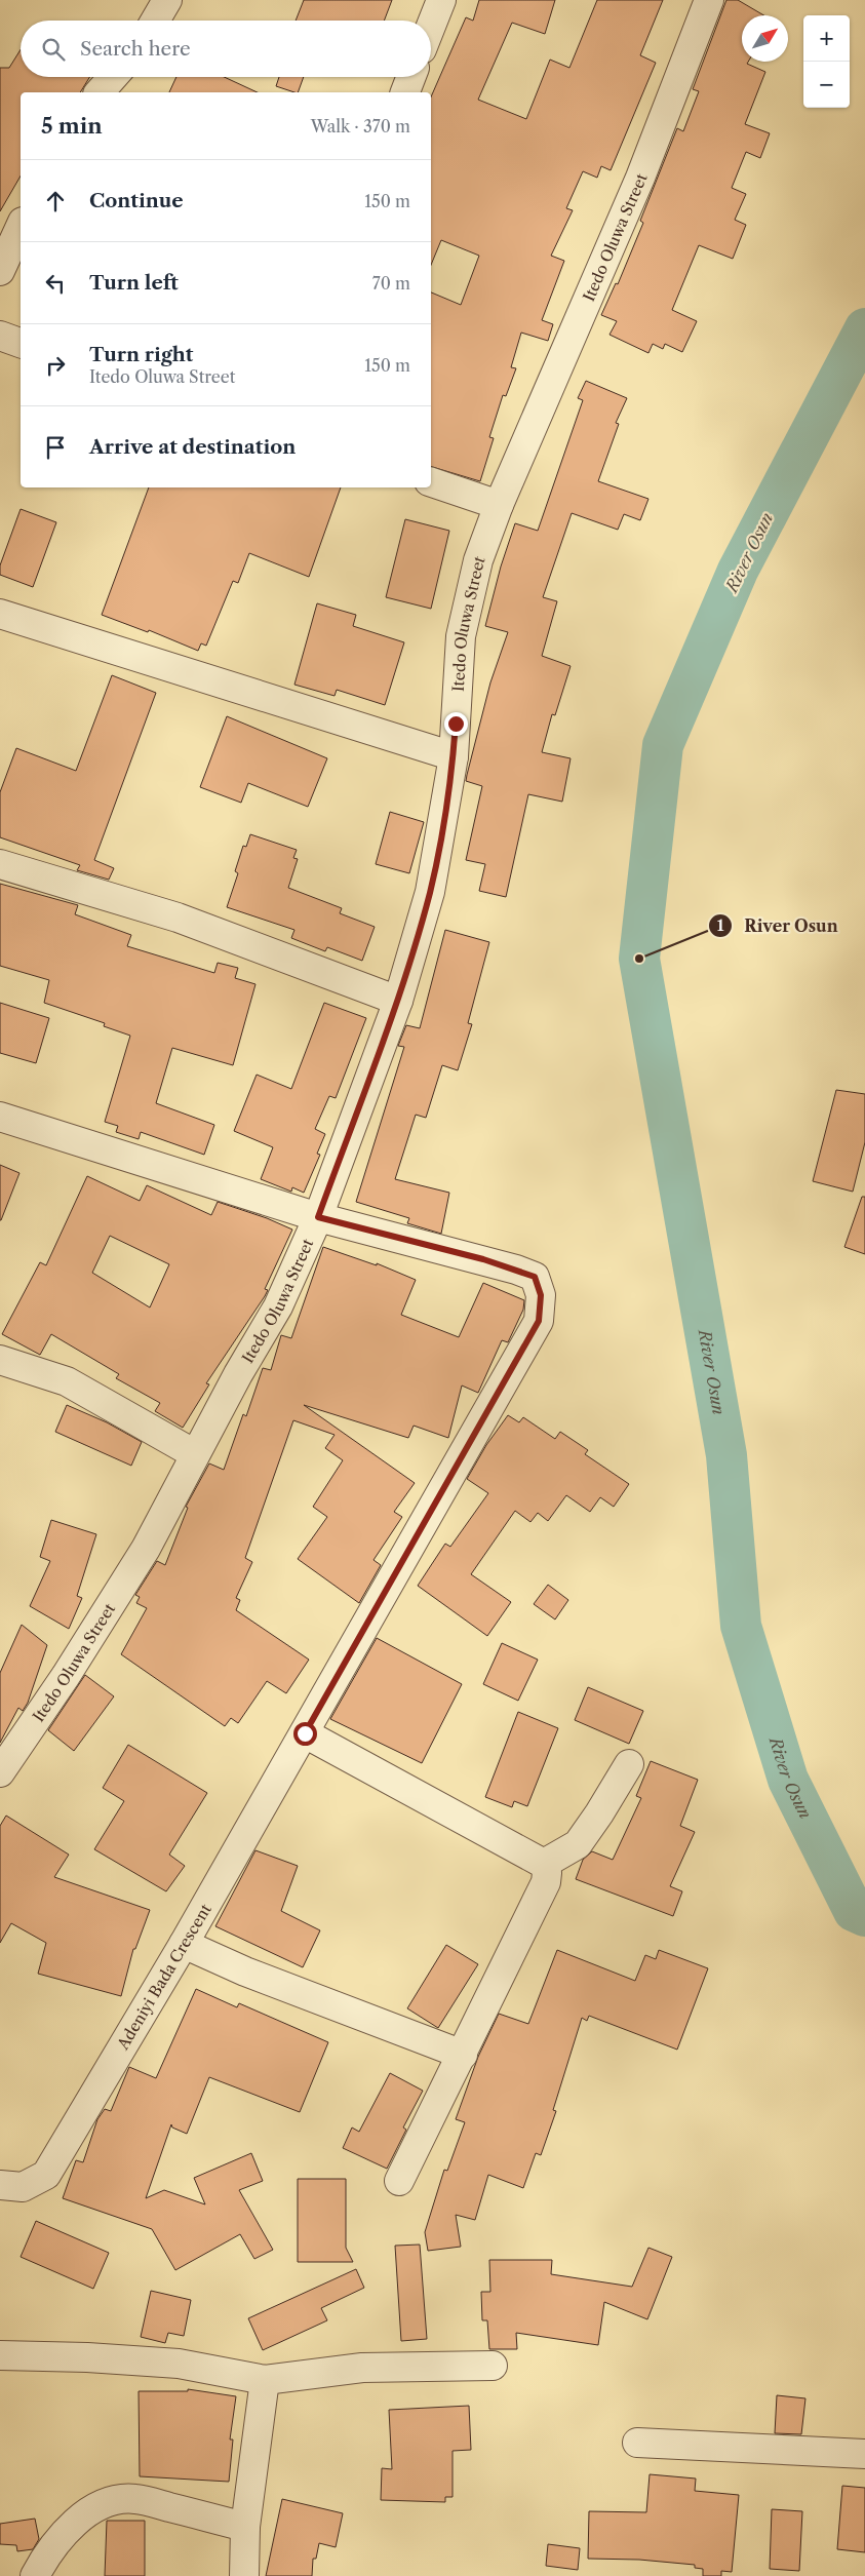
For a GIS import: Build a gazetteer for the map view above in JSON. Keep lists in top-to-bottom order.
{
  "streets": {
    "street": ["Itedo Oluwa Street", "Adeniyi Bada Crescent"]
  },
  "crossings": [
    ["Itedo Oluwa Street", "Adeniyi Bada Crescent"]
  ],
  "water": ["River Osun"],
  "places": ["River Osun"],
  "north": "top right",
  "page": {
    "map_buttons": ["+", "−"],
    "search": "Search here",
    "heading": ["5 min", "Walk · 370 m"],
    "list": [
      ["Continue", "150 m"],
      ["Turn left", "70 m"],
      ["Turn right", "Itedo Oluwa Street", "150 m"],
      "Arrive at destination"
    ]
  }
}
